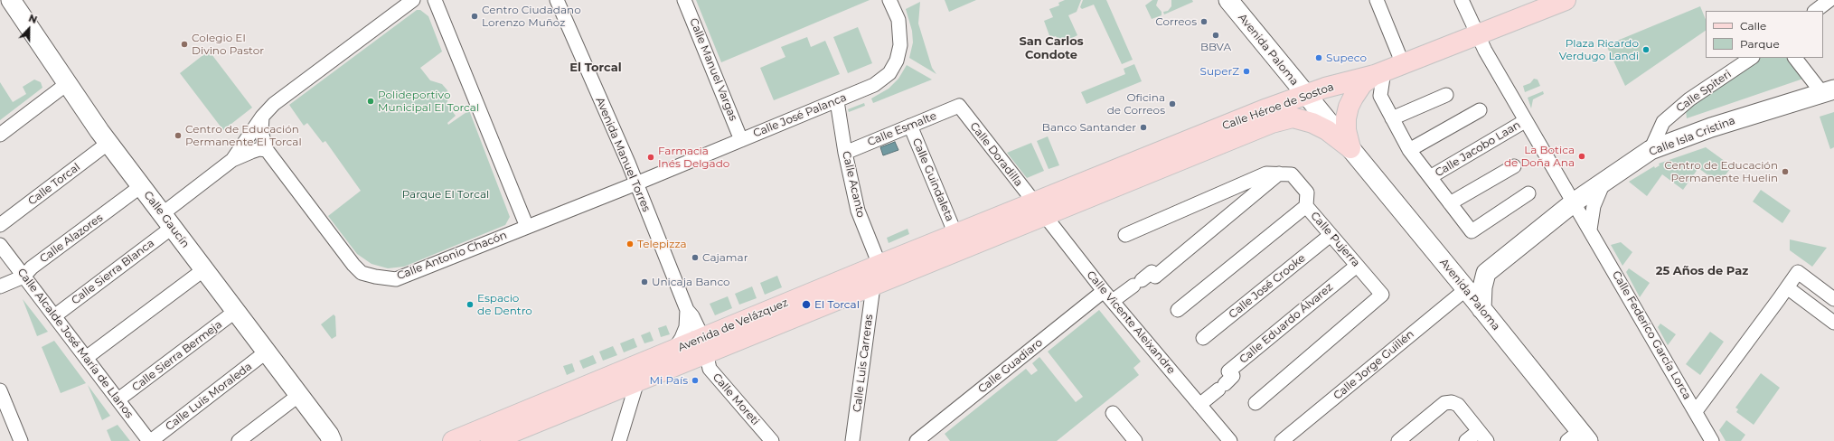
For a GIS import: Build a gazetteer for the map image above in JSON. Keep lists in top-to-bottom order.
{
  "streets": {
    "main road": [
      "Avenida Paloma",
      "Calle Héroe de Sostoa",
      "Calle Isla Cristina",
      "Calle Gaucín",
      "Avenida de Velázquez"
    ],
    "street": [
      "Calle Manuel Vargas",
      "Calle Spiteri",
      "Calle José Palanca",
      "Calle Esmalte",
      "Calle Jacobo Laan",
      "Avenida Manuel Torres",
      "Calle Doradilla",
      "Calle Guindaleta",
      "Calle Torcal",
      "Calle Acanto",
      "Calle Alazores",
      "Calle Pujerra",
      "Calle Antonio Chacón",
      "Calle Sierra Blanca",
      "Calle José Crooke",
      "Calle Vicente Aleixandre",
      "Calle Eduardo Álvarez",
      "Calle Federico García Lorca",
      "Calle Alcalde José María de Llanos",
      "Calle Sierra Bermeja",
      "Calle Luis Carreras",
      "Calle Jorge Guillén",
      "Calle Guadiaro",
      "Calle Luis Moraleda",
      "Calle Moreti"
    ]
  },
  "crossings": [
    ["Avenida Paloma", "Calle Héroe de Sostoa"],
    ["Avenida Paloma", "Calle Jorge Guillén"],
    ["Calle Manuel Vargas", "Calle José Palanca"],
    ["Calle Spiteri", "Calle Isla Cristina"],
    ["Calle Héroe de Sostoa", "Calle Doradilla"],
    ["Calle Héroe de Sostoa", "Calle Vicente Aleixandre"],
    ["Calle Héroe de Sostoa", "Avenida de Velázquez"],
    ["Calle Héroe de Sostoa", "Calle Federico García Lorca"],
    ["Calle José Palanca", "Avenida Manuel Torres"],
    ["Calle José Palanca", "Calle Acanto"],
    ["Calle José Palanca", "Calle Antonio Chacón"],
    ["Calle Esmalte", "Calle Doradilla"],
    ["Calle Esmalte", "Calle Guindaleta"],
    ["Calle Esmalte", "Calle Acanto"],
    ["Calle Isla Cristina", "Calle Federico García Lorca"],
    ["Calle Jacobo Laan", "Calle Federico García Lorca"],
    ["Avenida Manuel Torres", "Calle Antonio Chacón"],
    ["Avenida Manuel Torres", "Avenida de Velázquez"],
    ["Avenida Manuel Torres", "Calle Moreti"],
    ["Calle Doradilla", "Calle Vicente Aleixandre"],
    ["Calle Doradilla", "Avenida de Velázquez"],
    ["Calle Guindaleta", "Avenida de Velázquez"],
    ["Calle Torcal", "Calle Gaucín"],
    ["Calle Acanto", "Avenida de Velázquez"],
    ["Calle Gaucín", "Calle Alazores"],
    ["Calle Gaucín", "Calle Sierra Blanca"],
    ["Calle Gaucín", "Calle Sierra Bermeja"],
    ["Calle Gaucín", "Calle Luis Moraleda"],
    ["Calle Alazores", "Calle Alcalde José María de Llanos"],
    ["Calle Pujerra", "Calle José Crooke"],
    ["Calle Pujerra", "Calle Eduardo Álvarez"],
    ["Calle Sierra Blanca", "Calle Alcalde José María de Llanos"],
    ["Calle Vicente Aleixandre", "Calle Eduardo Álvarez"],
    ["Calle Vicente Aleixandre", "Avenida de Velázquez"],
    ["Calle Vicente Aleixandre", "Calle Guadiaro"],
    ["Avenida de Velázquez", "Calle Luis Carreras"],
    ["Avenida de Velázquez", "Calle Moreti"],
    ["Calle Alcalde José María de Llanos", "Calle Sierra Bermeja"],
    ["Calle Alcalde José María de Llanos", "Calle Luis Moraleda"]
  ],
  "districts": ["San Carlos Condote", "El Torcal", "25 Años de Paz"],
  "parks": ["Parque El Torcal"],
  "places": [
    "Centro Ciudadano Lorenzo Muñoz",
    "Correos",
    "BBVA",
    "Colegio El Divino Pastor",
    "Plaza Ricardo Verdugo Landi",
    "Supeco",
    "SuperZ",
    "Polideportivo Municipal El Torcal",
    "Oficina de Correos",
    "Banco Santander",
    "Centro de Educación Permanente El Torcal",
    "La Botica de Doña Ana",
    "Farmacia Inés Delgado",
    "Centro de Educación Permanente Huelin",
    "Telepizza",
    "Cajamar",
    "Unicaja Banco",
    "Espacio de Dentro",
    "El Torcal",
    "Mi País"
  ],
  "legend": ["Calle", "Parque"],
  "north": "top"
}
